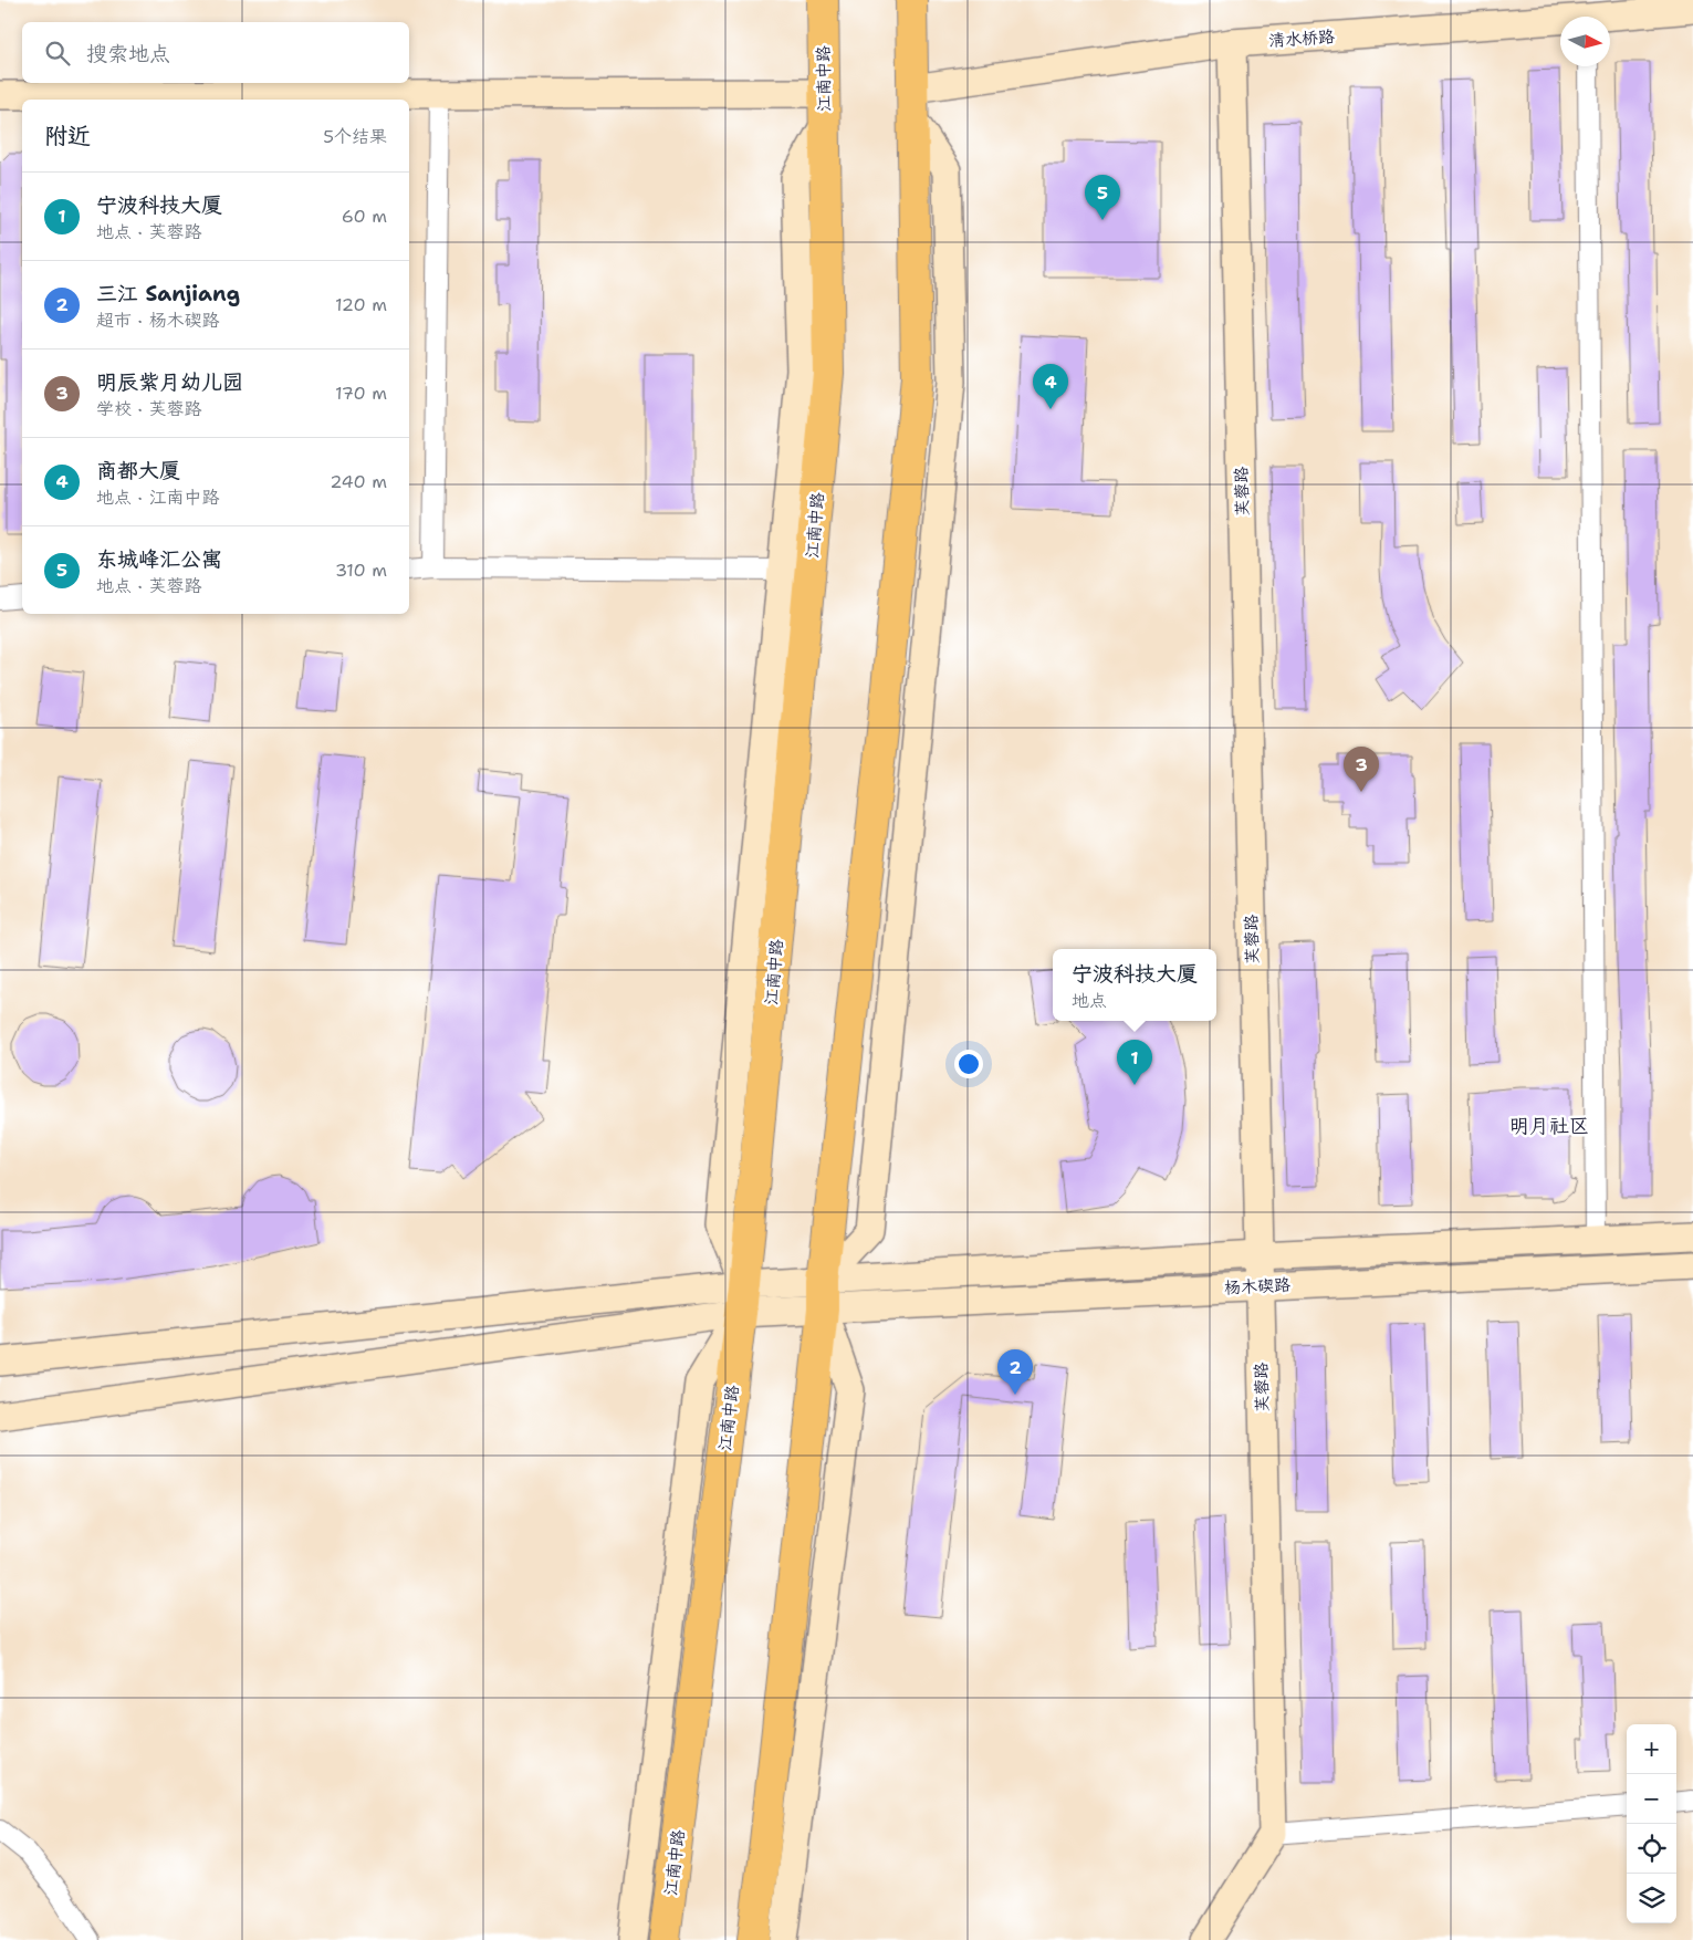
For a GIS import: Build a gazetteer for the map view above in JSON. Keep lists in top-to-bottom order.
{
  "streets": {
    "main road": ["江南中路"],
    "street": ["清水桥路", "芙蓉路", "杨木碶路"]
  },
  "crossings": [
    ["清水桥路", "芙蓉路"],
    ["芙蓉路", "杨木碶路"]
  ],
  "districts": ["明月社区"],
  "north": "right",
  "page": {
    "search": "搜索地点",
    "heading": ["附近", "5个结果"],
    "list": [
      {
        "mark": "1",
        "name": "宁波科技大厦",
        "note": "地点 · 芙蓉路",
        "value": "60 m"
      },
      {
        "mark": "2",
        "name": "三江 Sanjiang",
        "note": "超市 · 杨木碶路",
        "value": "120 m"
      },
      {
        "mark": "3",
        "name": "明辰紫月幼儿园",
        "note": "学校 · 芙蓉路",
        "value": "170 m"
      },
      {
        "mark": "4",
        "name": "商都大厦",
        "note": "地点 · 江南中路",
        "value": "240 m"
      },
      {
        "mark": "5",
        "name": "东城峰汇公寓",
        "note": "地点 · 芙蓉路",
        "value": "310 m"
      }
    ],
    "pins": [
      "5",
      "4",
      "3",
      "1",
      "2"
    ],
    "popup": ["宁波科技大厦", "地点"],
    "map_buttons": ["+", "−"]
  }
}
